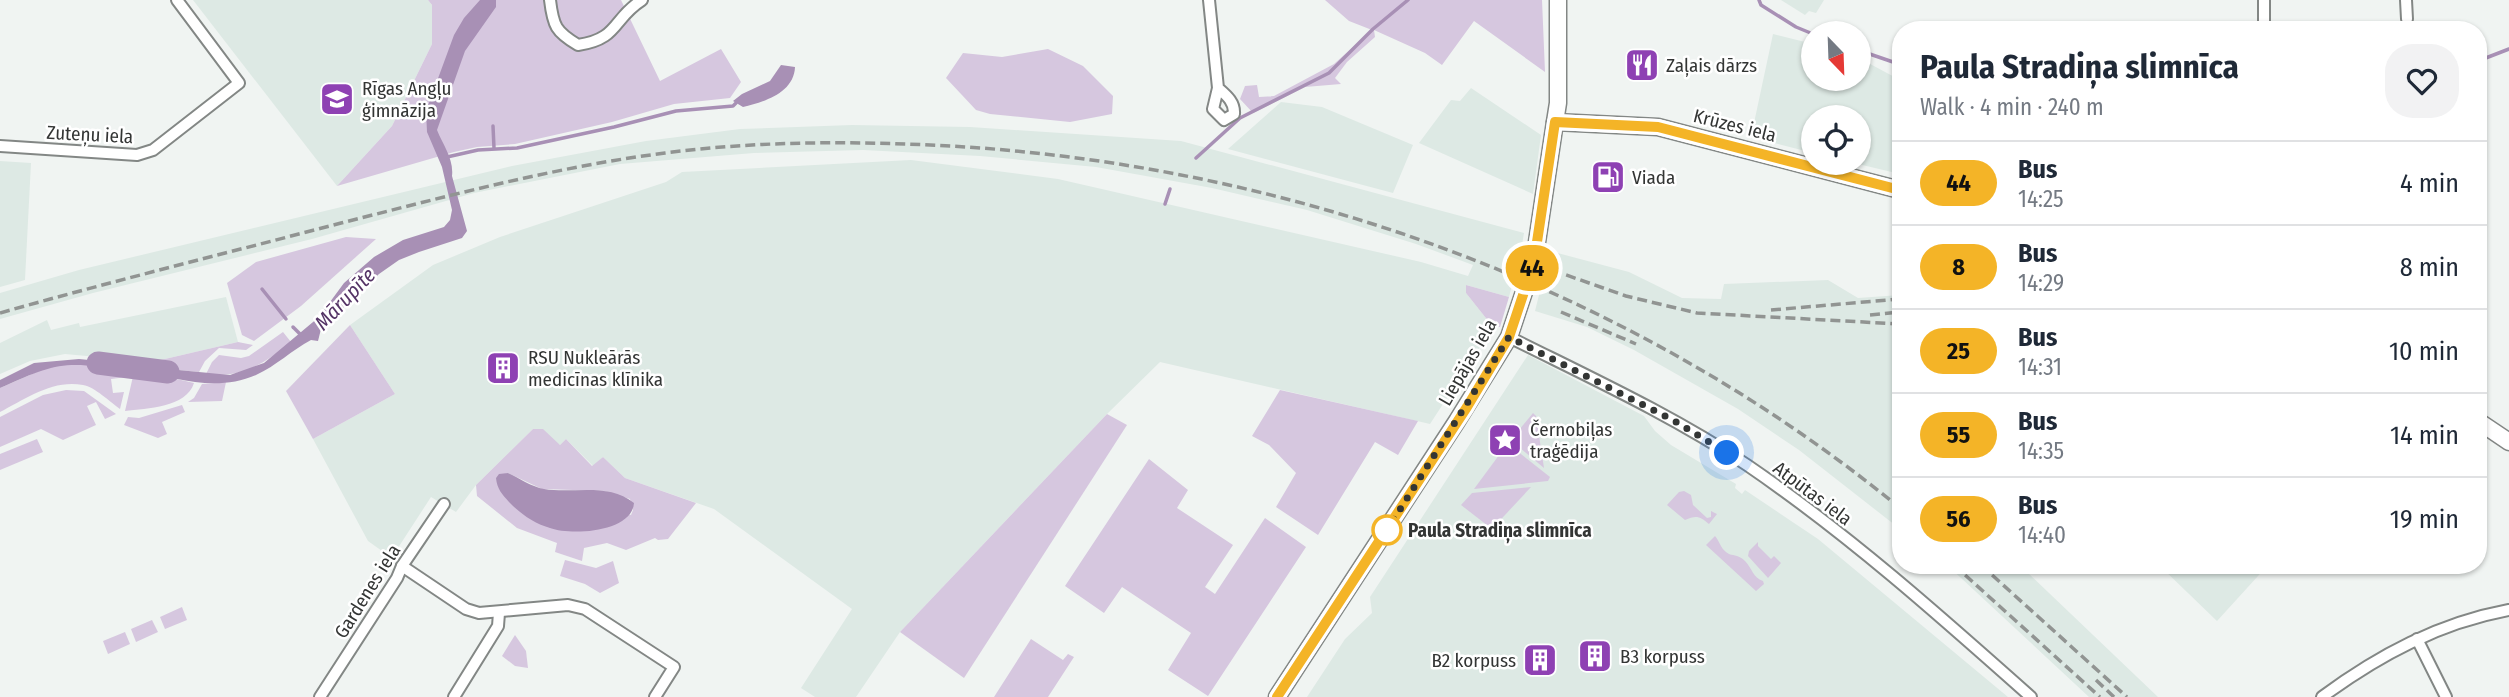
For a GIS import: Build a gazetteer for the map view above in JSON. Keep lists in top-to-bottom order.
{
  "streets": {
    "street": [
      "Krūzes iela",
      "Zuteņu iela",
      "Liepājas iela",
      "Atpūtas iela",
      "Gardenes iela"
    ]
  },
  "crossings": [
    ["Krūzes iela", "Liepājas iela"],
    ["Liepājas iela", "Atpūtas iela"]
  ],
  "water": ["Mārupīte"],
  "places": {
    "restaurant": ["Zaļais dārzs"],
    "school or university": ["Rīgas Angļu ģimnāzija"],
    "fuel station": ["Viada"],
    "building": ["RSU Nukleārās medicīnas klīnika", "B3 korpuss", "B2 korpuss"],
    "place": ["Černobiļas traģēdija"],
    "other": ["Paula Stradiņa slimnīca"]
  },
  "lines": ["bus line 44"],
  "north": "bottom right",
  "page": {
    "on_map": "44",
    "heading": ["Paula Stradiņa slimnīca", "Walk · 4 min · 240 m"],
    "list": [
      {
        "mark": "44",
        "name": "Bus",
        "note": "14:25",
        "value": "4 min"
      },
      {
        "mark": "8",
        "name": "Bus",
        "note": "14:29",
        "value": "8 min"
      },
      {
        "mark": "25",
        "name": "Bus",
        "note": "14:31",
        "value": "10 min"
      },
      {
        "mark": "55",
        "name": "Bus",
        "note": "14:35",
        "value": "14 min"
      },
      {
        "mark": "56",
        "name": "Bus",
        "note": "14:40",
        "value": "19 min"
      }
    ]
  }
}
